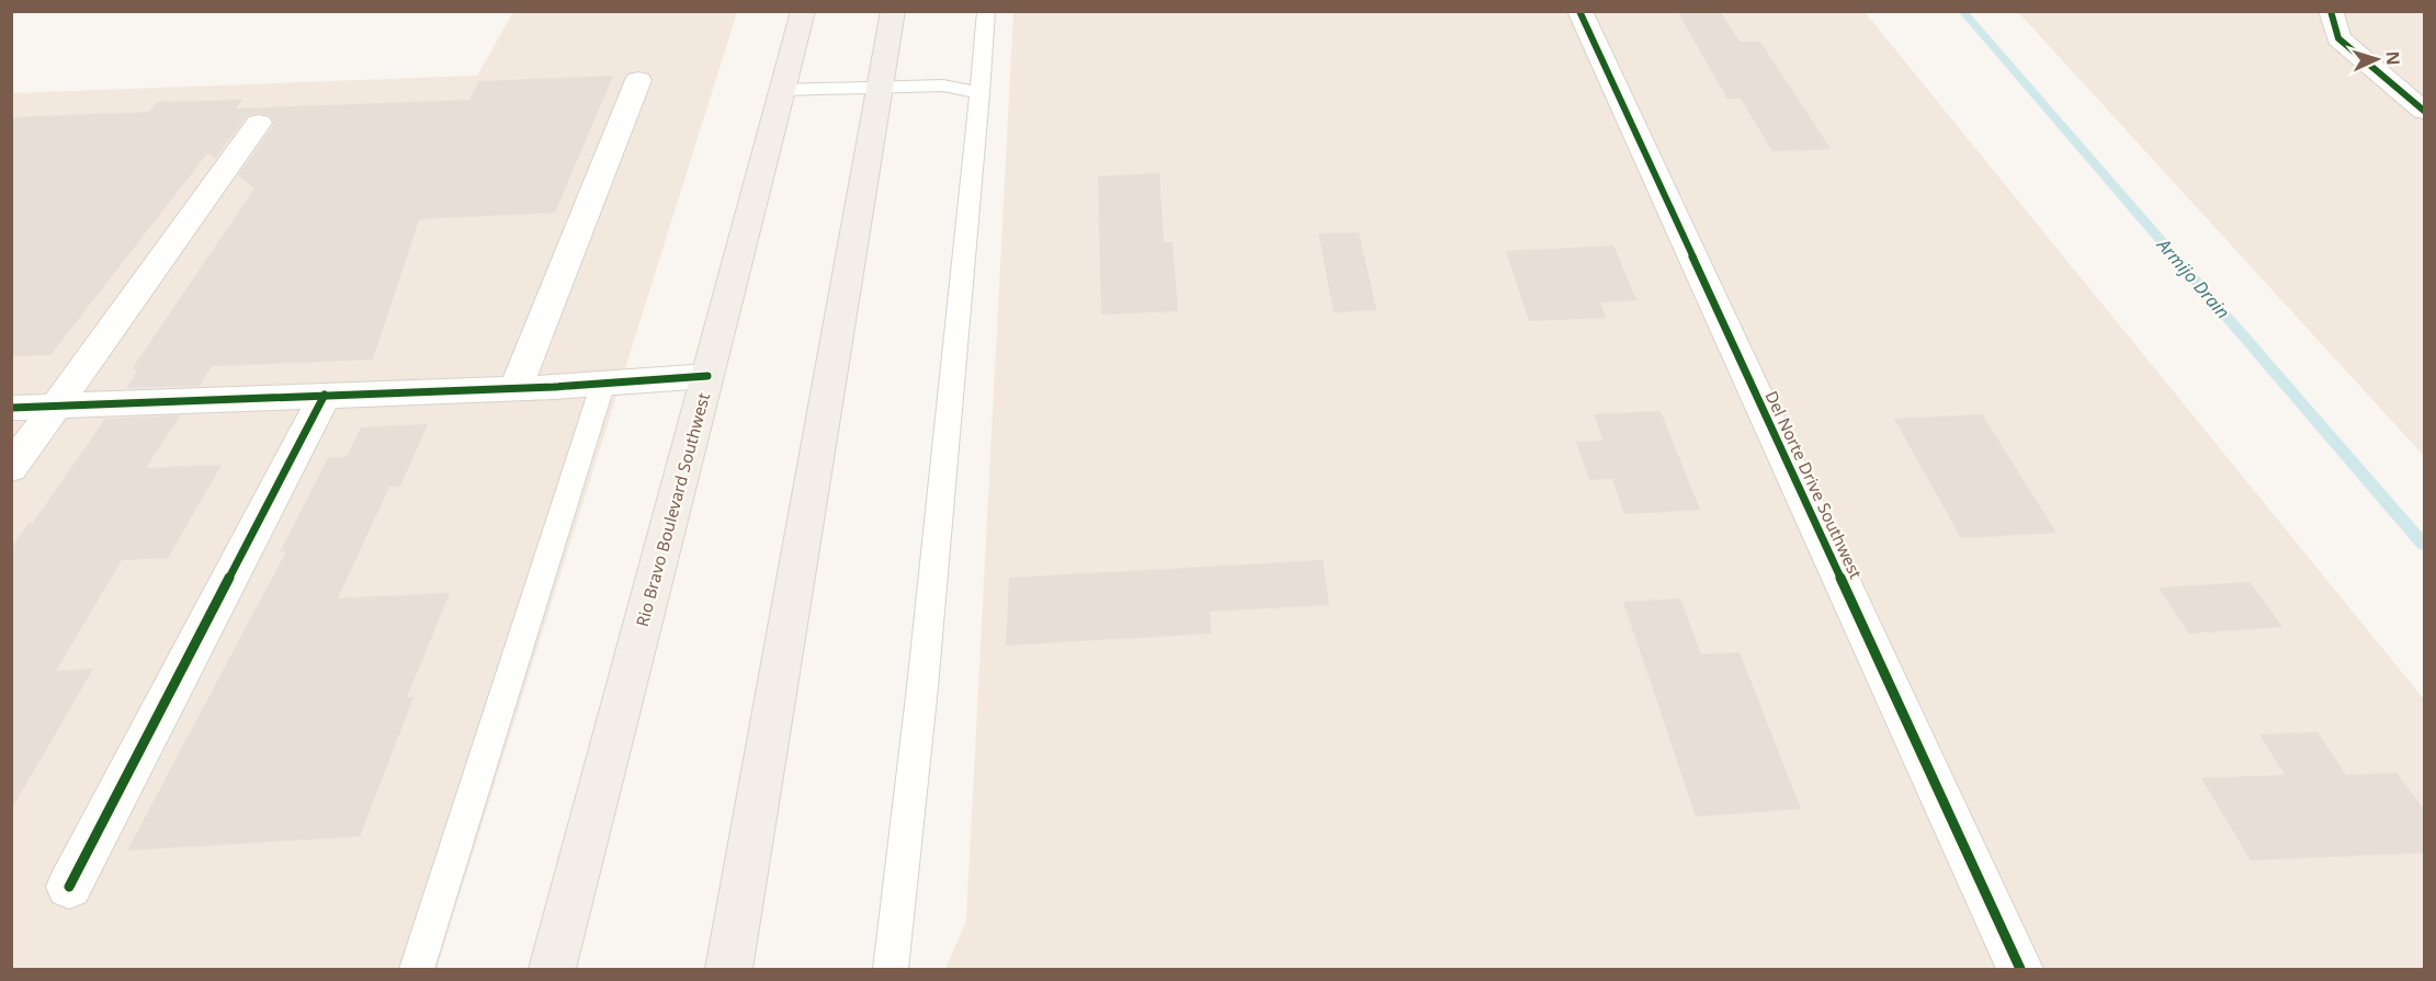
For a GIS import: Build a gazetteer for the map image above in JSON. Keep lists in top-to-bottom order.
{
  "streets": {
    "main road": ["Rio Bravo Boulevard Southwest"],
    "street": ["Del Norte Drive Southwest"]
  },
  "water": ["Armijo Drain"],
  "north": "right"
}
